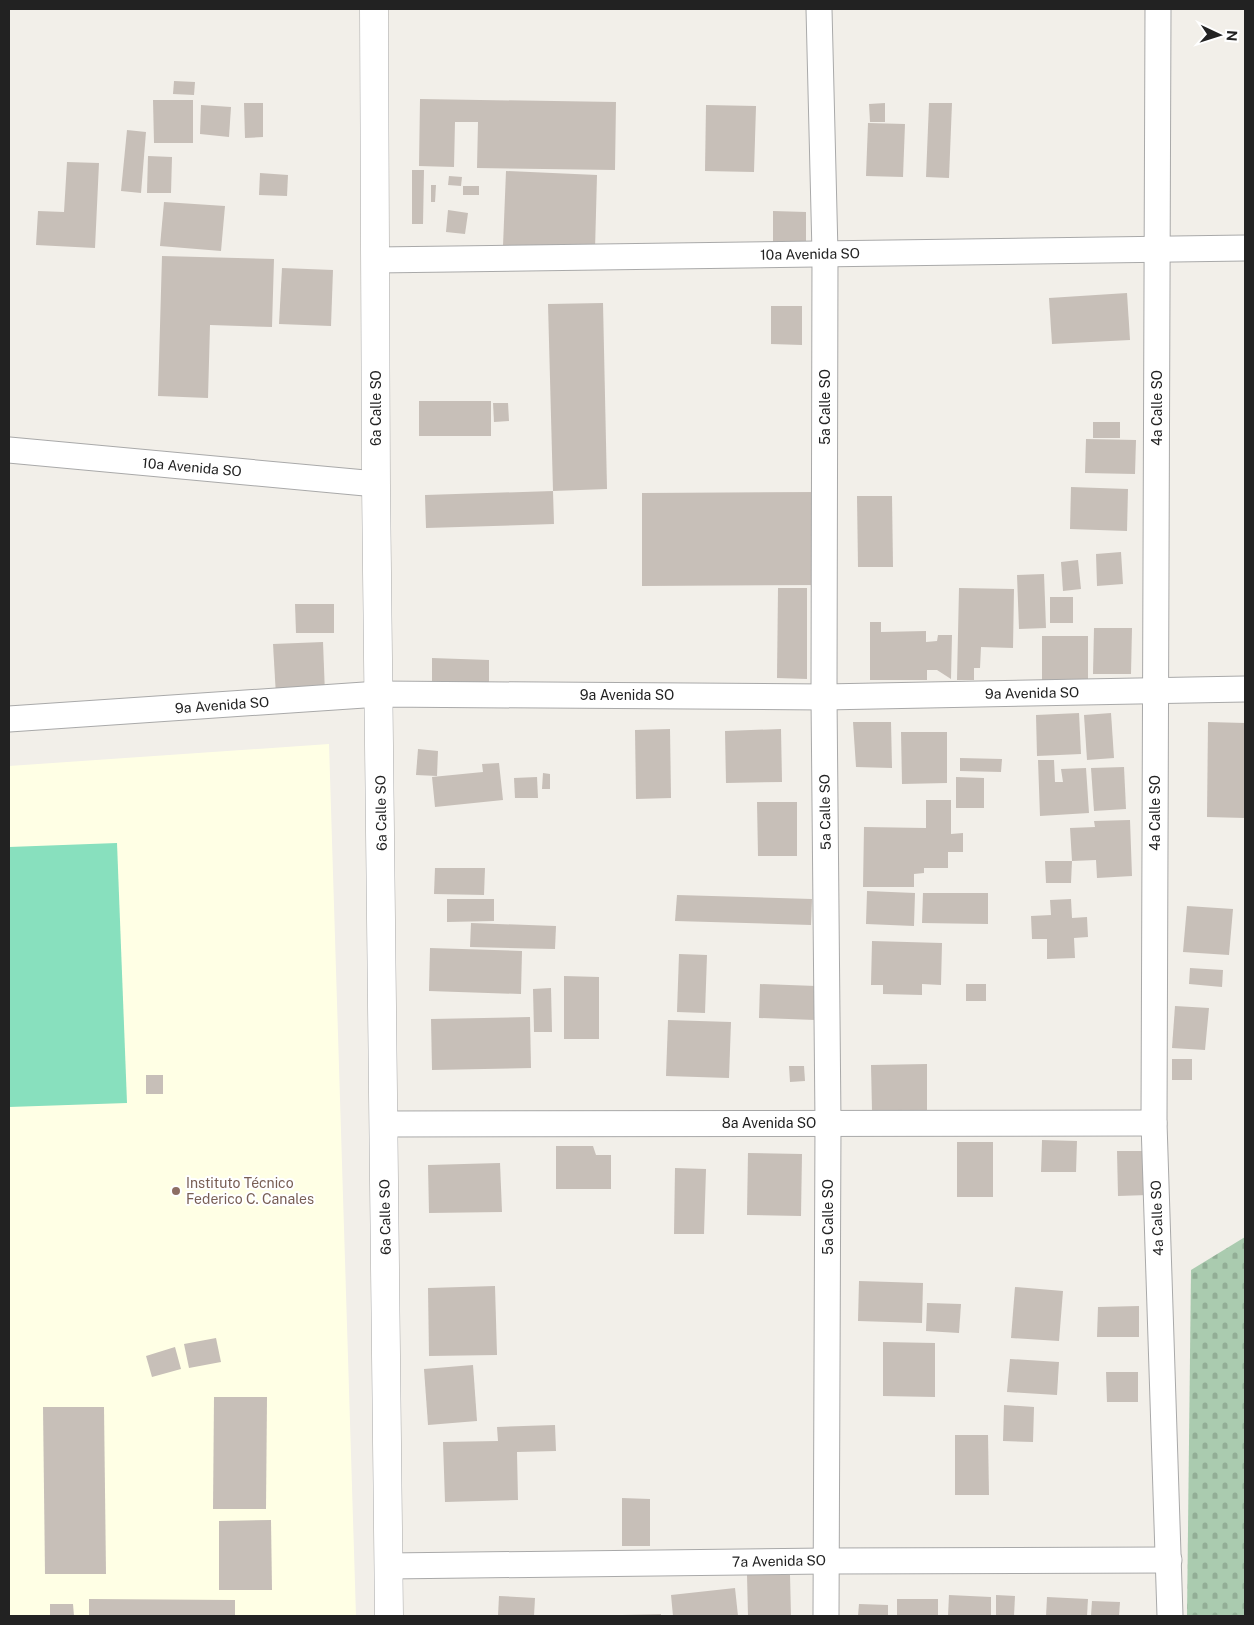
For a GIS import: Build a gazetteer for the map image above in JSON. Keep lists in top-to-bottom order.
{
  "streets": {
    "street": [
      "10a Avenida SO",
      "5a Calle SO",
      "6a Calle SO",
      "4a Calle SO",
      "9a Avenida SO",
      "8a Avenida SO",
      "7a Avenida SO"
    ]
  },
  "crossings": [
    ["10a Avenida SO", "5a Calle SO"],
    ["10a Avenida SO", "6a Calle SO"],
    ["10a Avenida SO", "4a Calle SO"],
    ["5a Calle SO", "9a Avenida SO"],
    ["5a Calle SO", "8a Avenida SO"],
    ["5a Calle SO", "7a Avenida SO"],
    ["6a Calle SO", "9a Avenida SO"],
    ["6a Calle SO", "8a Avenida SO"],
    ["6a Calle SO", "7a Avenida SO"],
    ["4a Calle SO", "9a Avenida SO"],
    ["4a Calle SO", "8a Avenida SO"],
    ["4a Calle SO", "7a Avenida SO"]
  ],
  "places": ["Instituto Técnico Federico C. Canales"],
  "north": "right"
}
